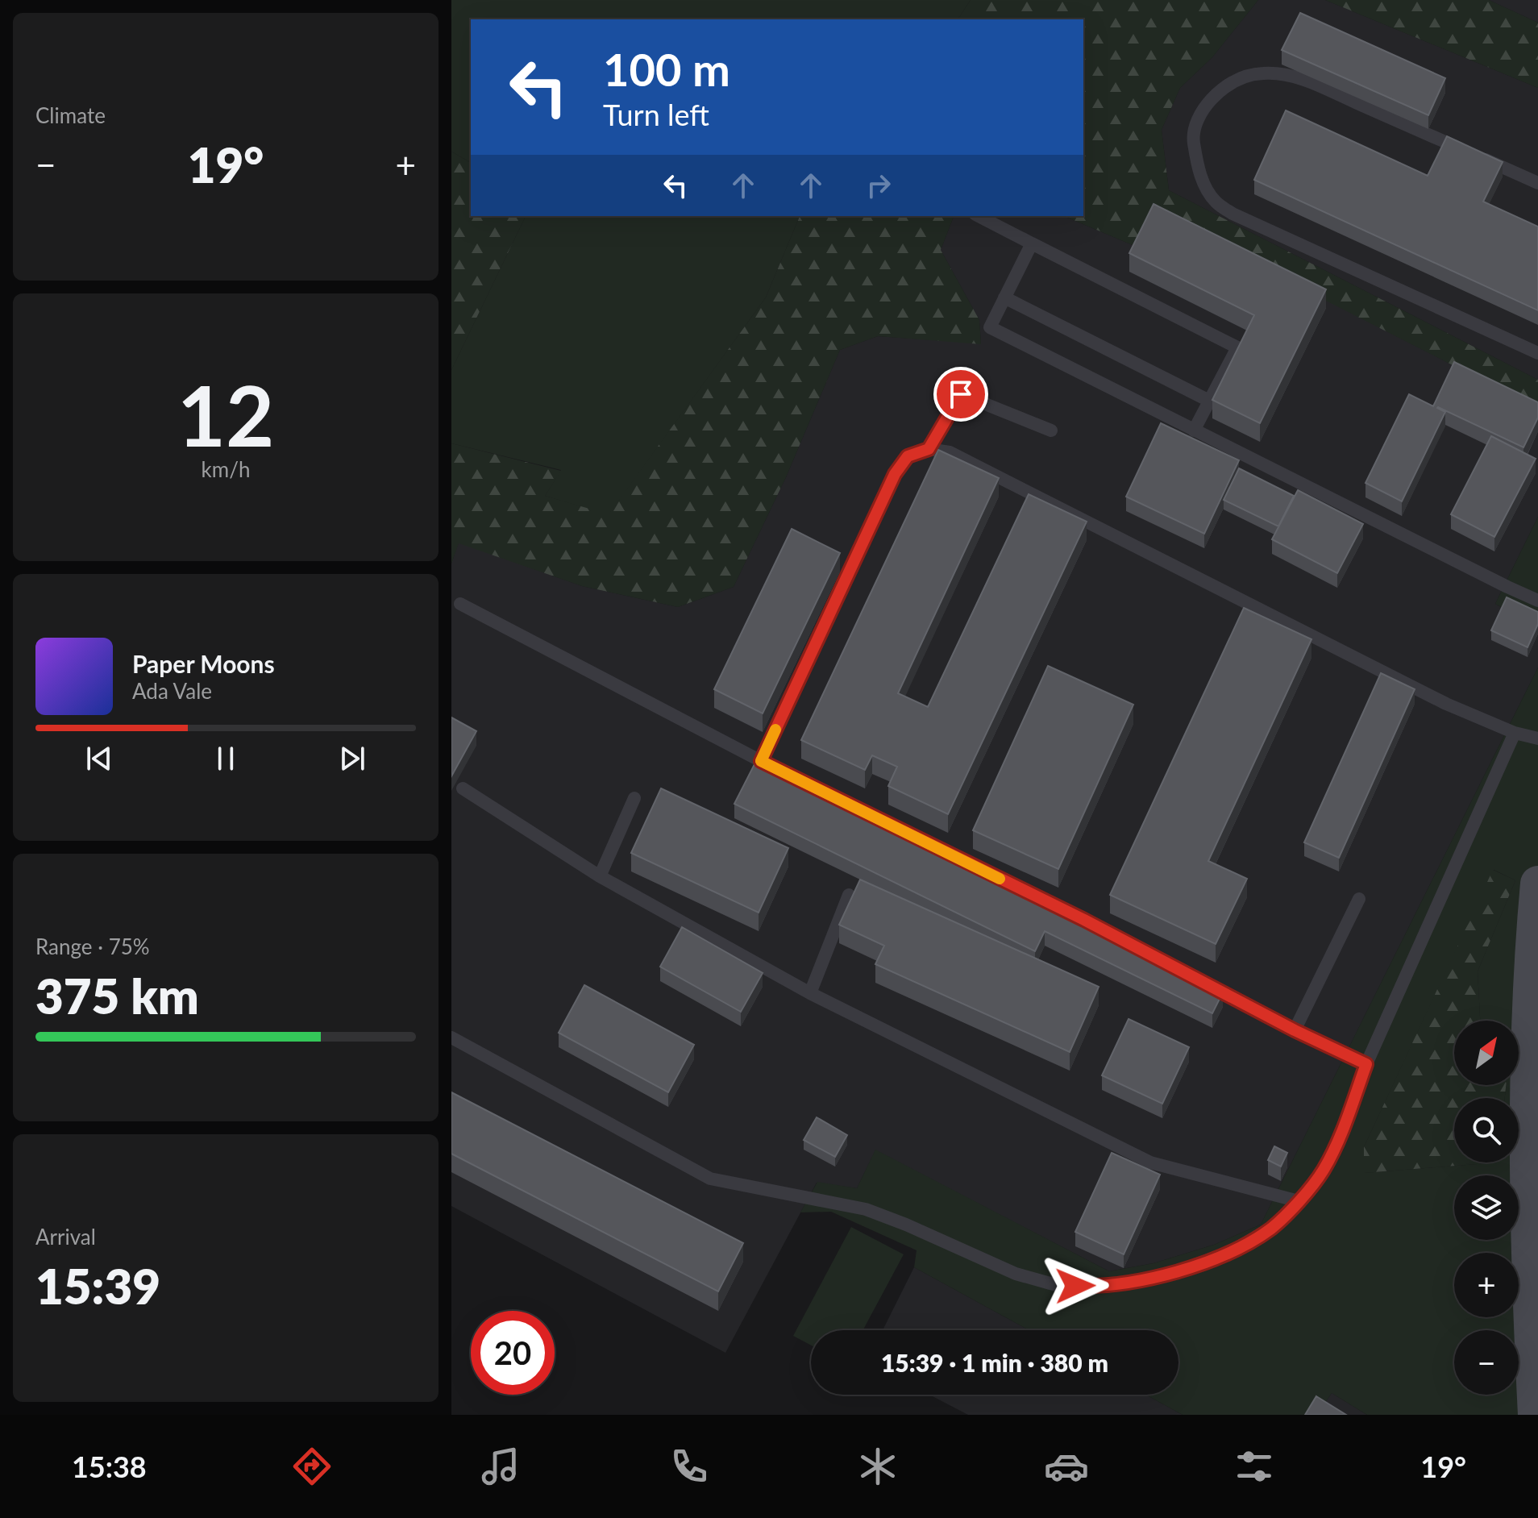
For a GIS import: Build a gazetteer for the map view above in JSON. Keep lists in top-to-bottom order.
{
  "north": "top right",
  "page": {
    "tile": [
      "Climate",
      ["12", "km/h"],
      ["Range · 75%", "375 km"],
      ["Arrival", "15:39"]
    ],
    "turn": ["100 m", "Turn left"],
    "heat": ["−", "19°", "+"],
    "song": ["Paper Moons", "Ada Vale"],
    "map_buttons": ["+", "−"],
    "limit": "20",
    "trip": "15:39 · 1 min · 380 m",
    "tabs": ["15:38", "19°"]
  }
}
